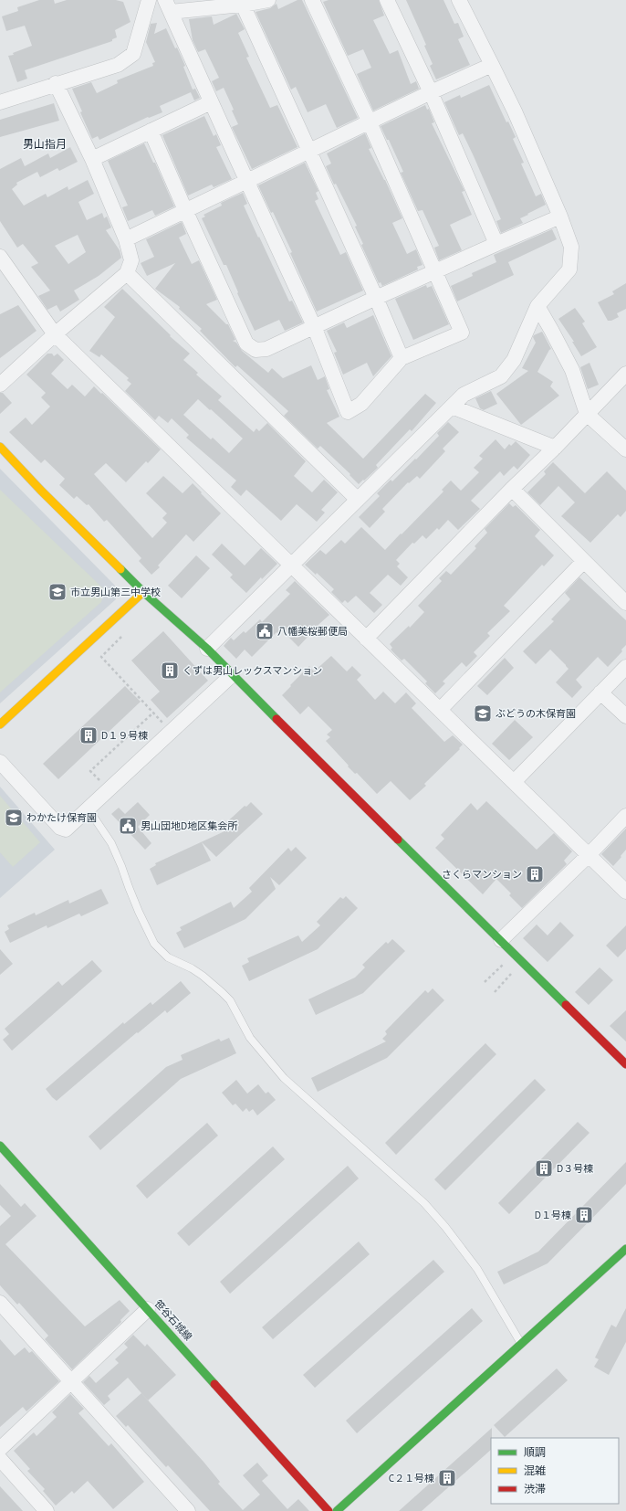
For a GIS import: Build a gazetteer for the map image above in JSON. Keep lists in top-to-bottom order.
{
  "streets": {
    "street": ["笹谷石城線"]
  },
  "districts": ["男山指月"],
  "places": {
    "school or university": ["市立男山第三中学校", "ぶどうの木保育園", "わかたけ保育園"],
    "public building": ["八幡美桜郵便局", "男山団地D地区集会所"],
    "building": [
      "くずは男山レックスマンション",
      "D１９号棟",
      "さくらマンション",
      "D３号棟",
      "D１号棟",
      "C２１号棟"
    ]
  },
  "legend": ["順調", "混雑", "渋滞"]
}
